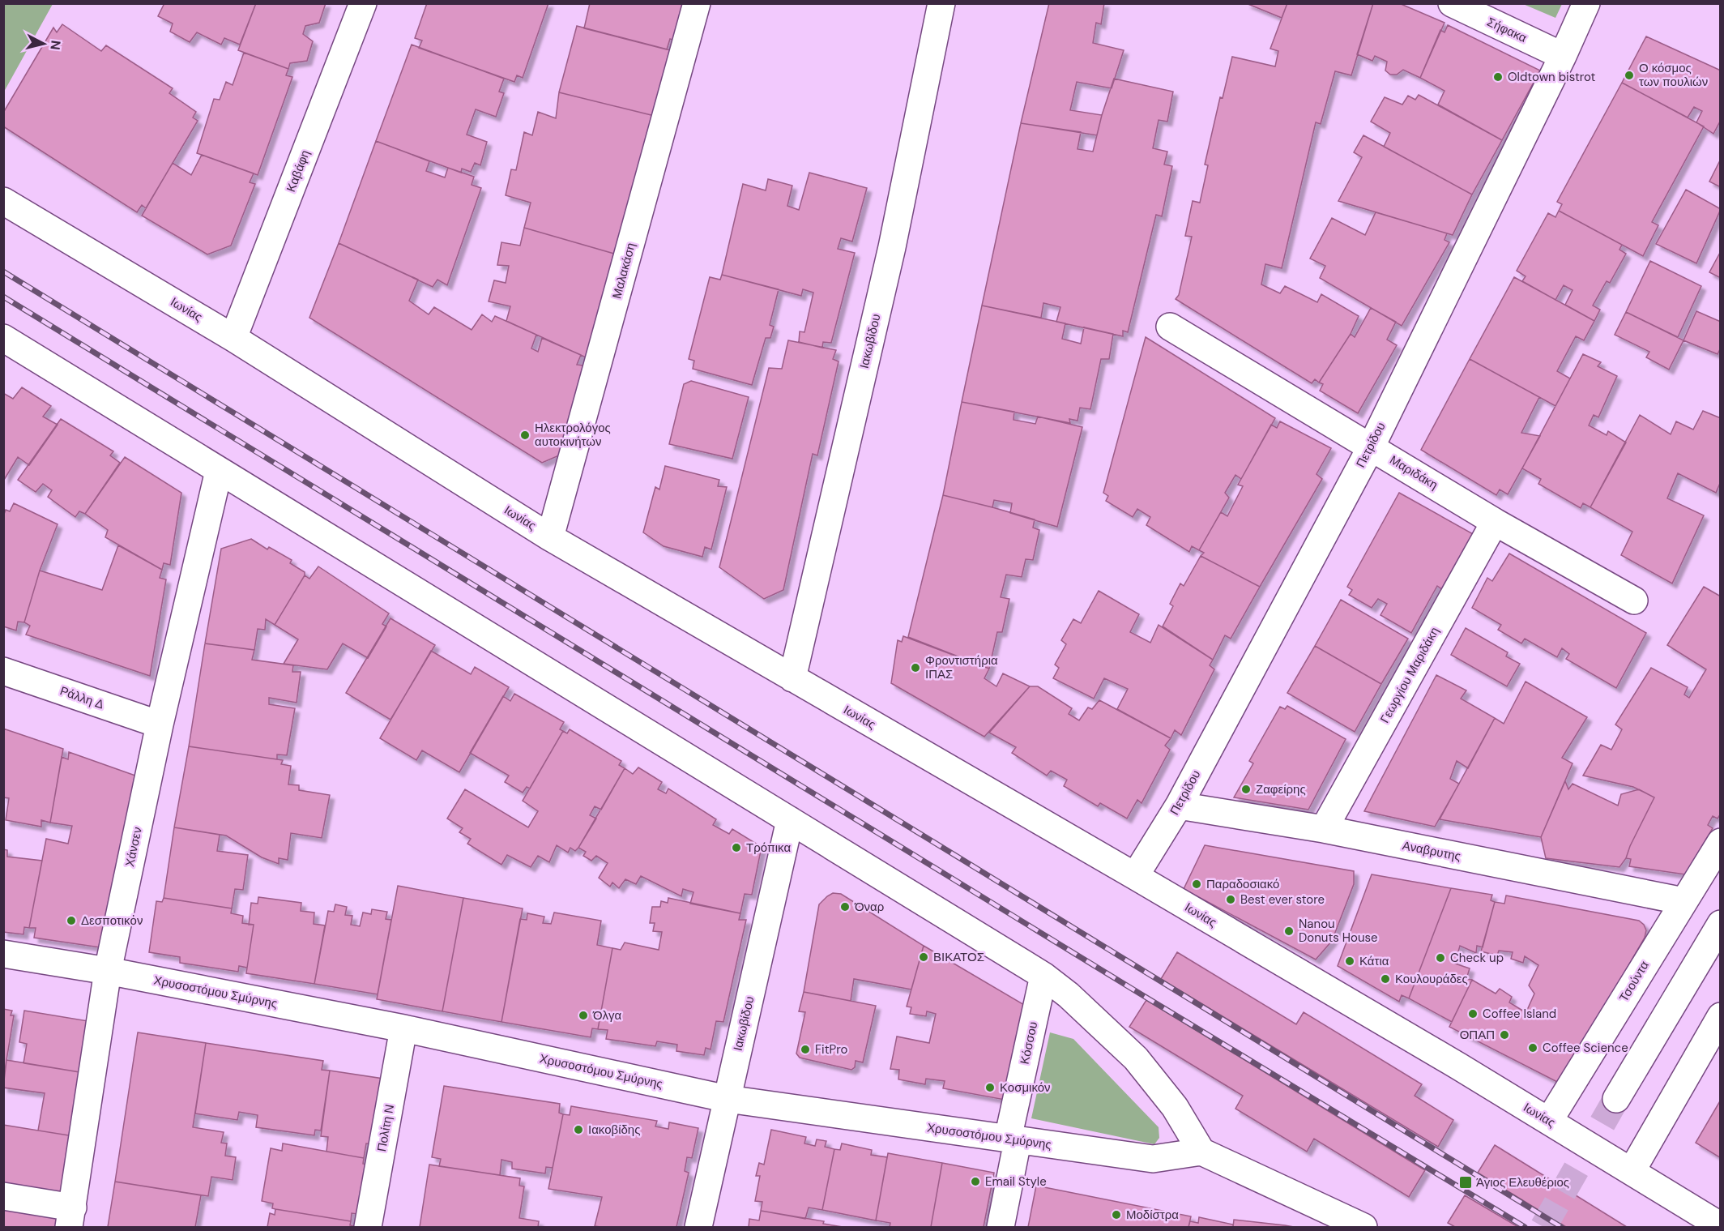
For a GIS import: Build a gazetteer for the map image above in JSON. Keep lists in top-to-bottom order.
{
  "streets": {
    "street": [
      "Σήφακα",
      "Καβάφη",
      "Μαλακάση",
      "Ιωνίας",
      "Ιακωβίδου",
      "Πετρίδου",
      "Μαριδάκη",
      "Γεωργίου Μαριδάκη",
      "Ράλλη Δ",
      "Χάνσεν",
      "Αναβρυτης",
      "Τσούντα",
      "Χρυσοστόμου Σμύρνης",
      "Κόσσου",
      "Πολίτη Ν"
    ]
  },
  "crossings": [
    ["Σήφακα", "Πετρίδου"],
    ["Καβάφη", "Ιωνίας"],
    ["Μαλακάση", "Ιωνίας"],
    ["Ιωνίας", "Ιακωβίδου"],
    ["Ιωνίας", "Πετρίδου"],
    ["Ιωνίας", "Τσούντα"],
    ["Ιακωβίδου", "Χρυσοστόμου Σμύρνης"],
    ["Πετρίδου", "Μαριδάκη"],
    ["Πετρίδου", "Αναβρυτης"],
    ["Μαριδάκη", "Γεωργίου Μαριδάκη"],
    ["Γεωργίου Μαριδάκη", "Αναβρυτης"],
    ["Ράλλη Δ", "Χάνσεν"],
    ["Χάνσεν", "Χρυσοστόμου Σμύρνης"],
    ["Αναβρυτης", "Τσούντα"],
    ["Χρυσοστόμου Σμύρνης", "Κόσσου"],
    ["Χρυσοστόμου Σμύρνης", "Πολίτη Ν"]
  ],
  "places": {
    "other": [
      "Ο κόσμος των πουλιών",
      "Oldtown bistrot",
      "Ηλεκτρολόγος αυτοκινήτων",
      "Φροντιστήρια ΙΠΑΣ",
      "Ζαφείρης",
      "Τρόπικα",
      "Παραδοσιακό",
      "Best ever store",
      "Όναρ",
      "Δεσποτικὀν",
      "Nanou Donuts House",
      "ΒΙΚΑΤΟΣ",
      "Check up",
      "Κάτια",
      "Κουλουράδες",
      "Coffee Island",
      "Όλγα",
      "ΟΠΑΠ",
      "Coffee Science",
      "FitPro",
      "Κοσμικόν",
      "Ιακοβίδης",
      "Email Style",
      "Μοδίστρα"
    ],
    "transit": ["Άγιος Ελευθέριος"]
  },
  "north": "right"
}
